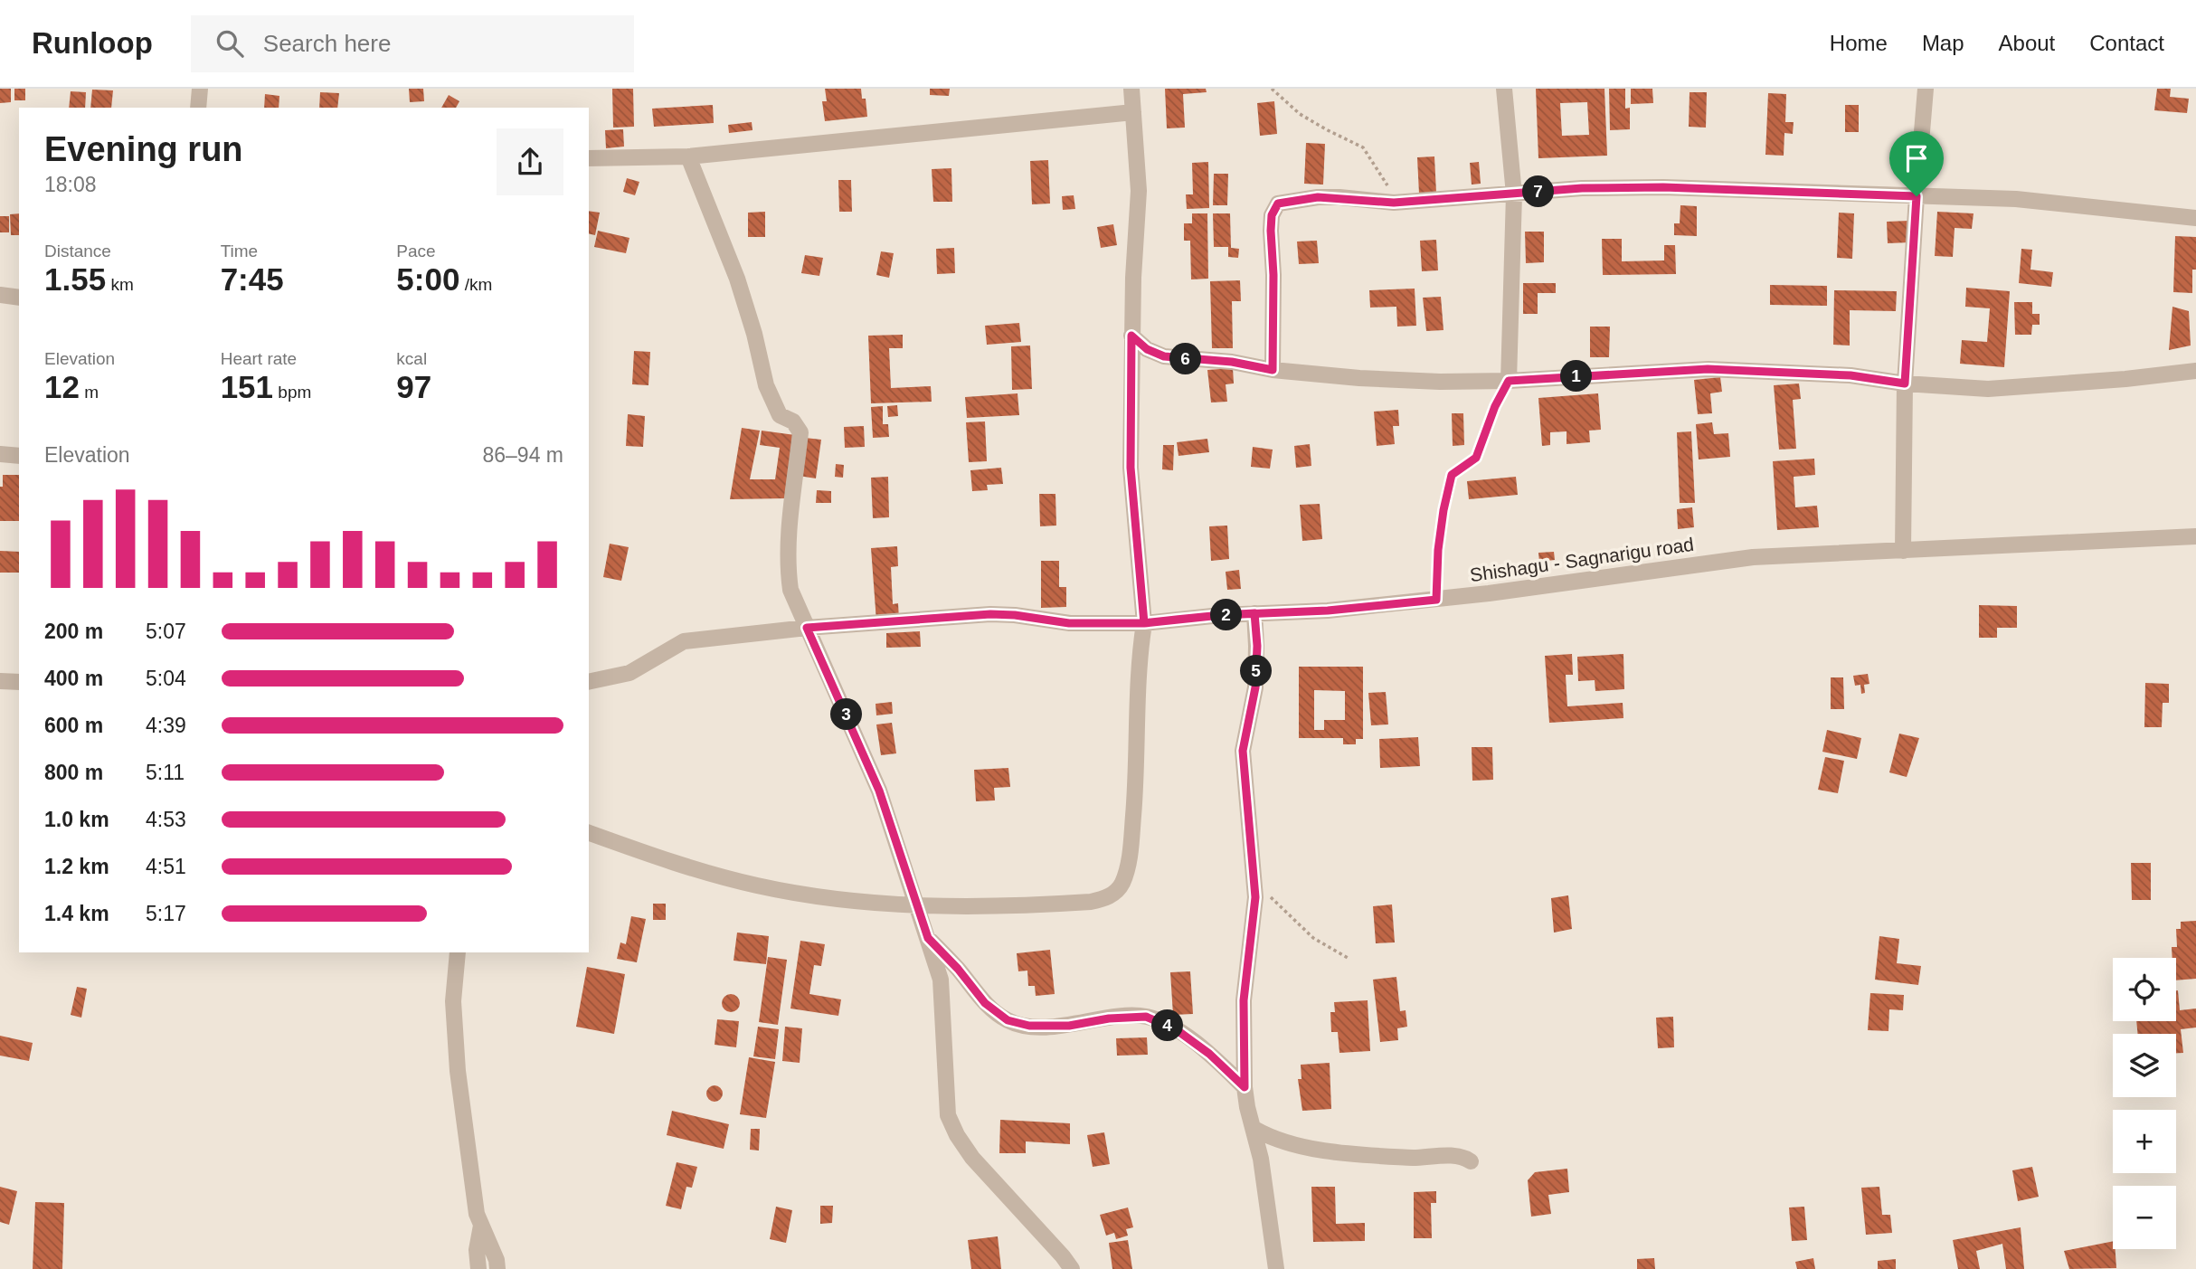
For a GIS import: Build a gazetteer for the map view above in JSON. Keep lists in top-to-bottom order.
{
  "streets": {
    "street": ["Shishagu - Sagnarigu road"]
  },
  "page": {
    "header": "Runloop",
    "search": "Search here",
    "nav": [
      "Home",
      "Map",
      "About",
      "Contact"
    ],
    "heading": ["Evening run", "18:08"],
    "pins": [
      "7",
      "6",
      "1",
      "2",
      "5",
      "3",
      "4"
    ],
    "stats": [
      ["Distance", "1.55 km"],
      ["Time", "7:45"],
      ["Pace", "5:00 /km"],
      ["Elevation", "12 m"],
      ["Heart rate", "151 bpm"],
      ["kcal", "97"]
    ],
    "chart": ["Elevation", "86–94 m"],
    "list": [
      {
        "name": "200 m",
        "note": "5:07"
      },
      {
        "name": "400 m",
        "note": "5:04"
      },
      {
        "name": "600 m",
        "note": "4:39"
      },
      {
        "name": "800 m",
        "note": "5:11"
      },
      {
        "name": "1.0 km",
        "note": "4:53"
      },
      {
        "name": "1.2 km",
        "note": "4:51"
      },
      {
        "name": "1.4 km",
        "note": "5:17"
      }
    ],
    "map_buttons": ["+", "−"]
  }
}
